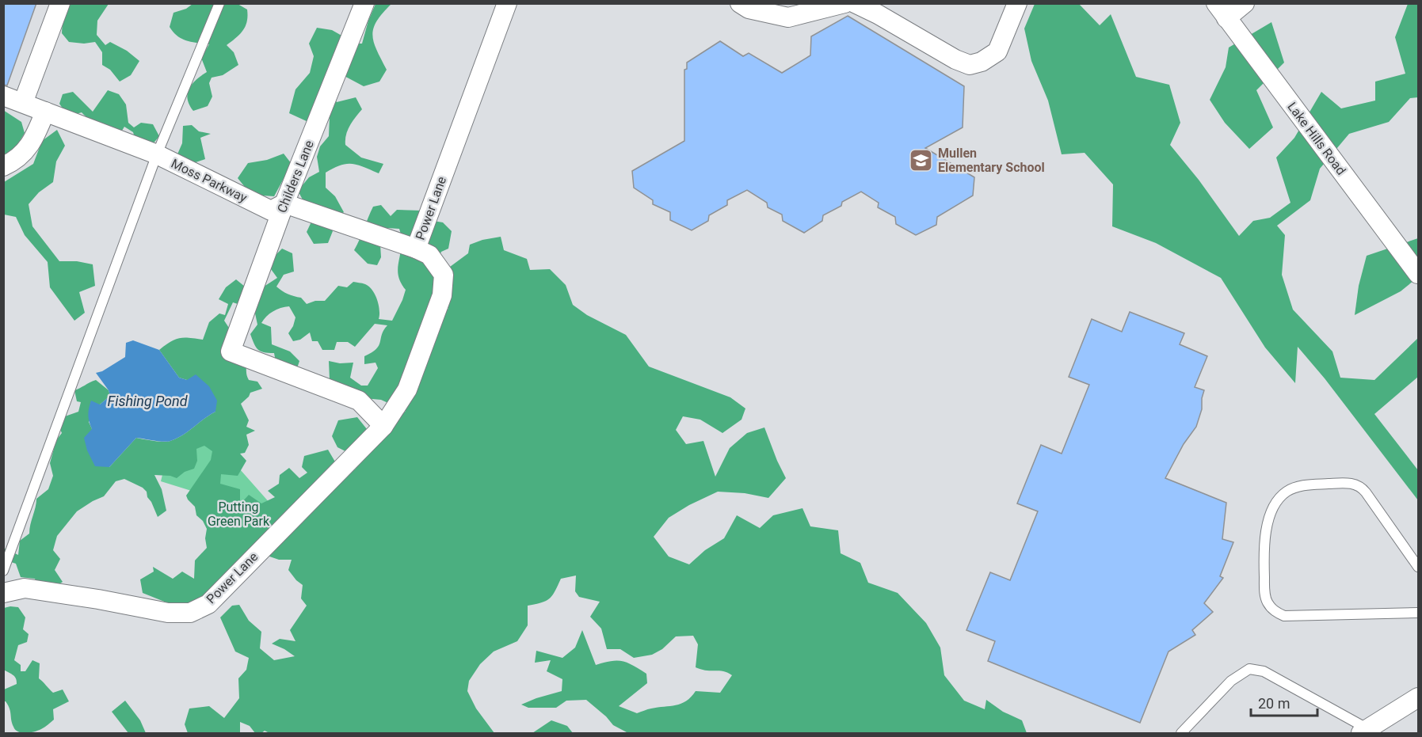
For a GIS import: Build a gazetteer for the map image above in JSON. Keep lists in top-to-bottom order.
{
  "streets": {
    "street": [
      "Lake Hills Road",
      "Childers Lane",
      "Moss Parkway",
      "Power Lane"
    ]
  },
  "crossings": [
    ["Childers Lane", "Moss Parkway"],
    ["Childers Lane", "Power Lane"]
  ],
  "water": ["Fishing Pond"],
  "parks": ["Putting Green Park"],
  "places": {
    "school or university": ["Mullen Elementary School"]
  },
  "scale_bar": "20 m"
}
